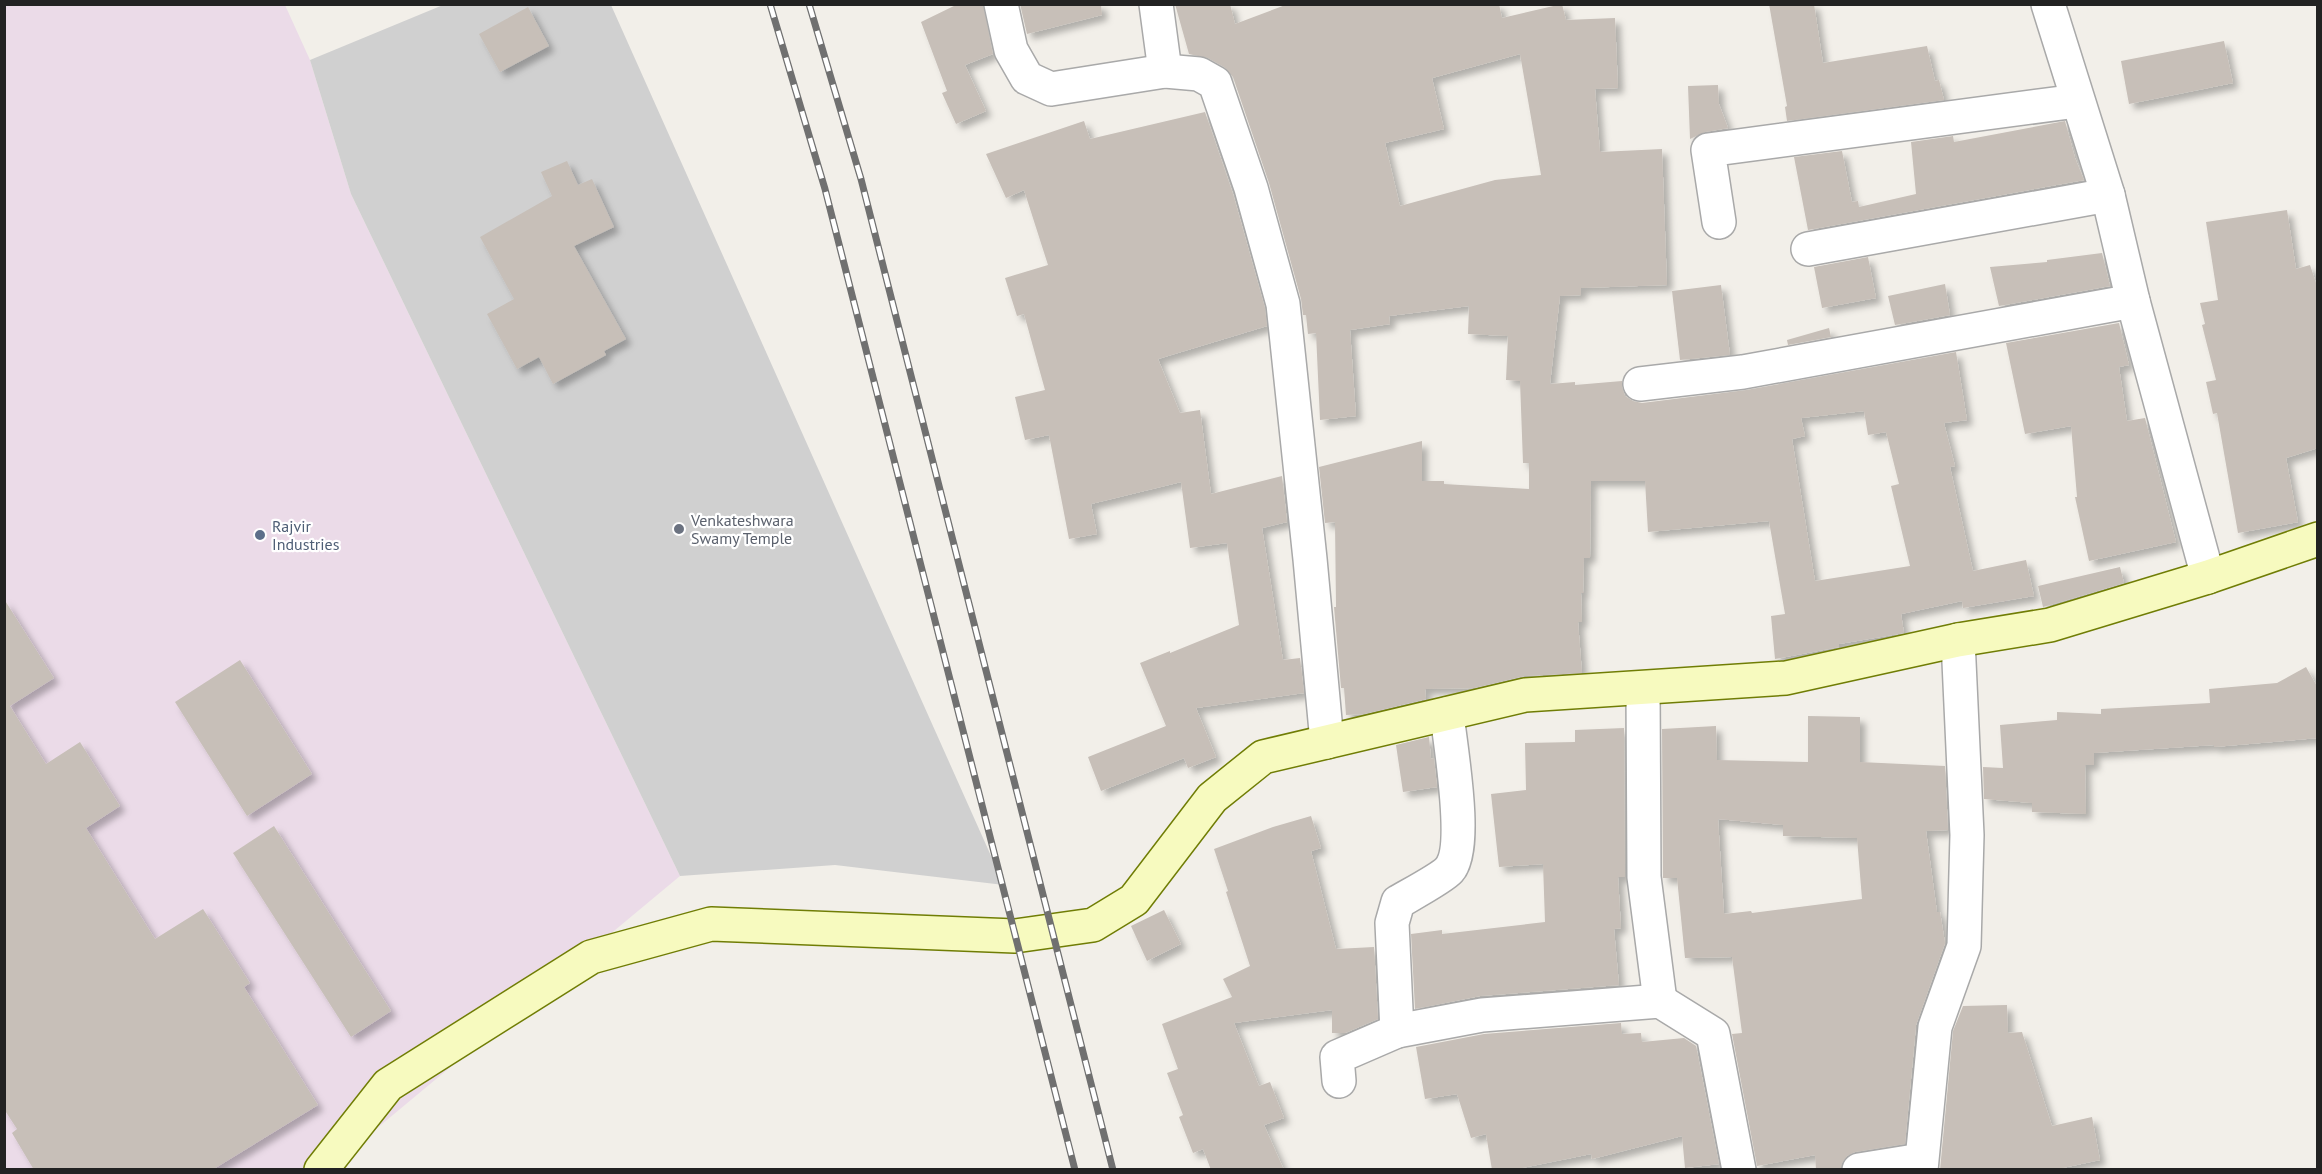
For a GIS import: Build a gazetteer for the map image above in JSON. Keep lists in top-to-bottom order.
{
  "places": ["Venkateshwara Swamy Temple", "Rajvir Industries"]
}
